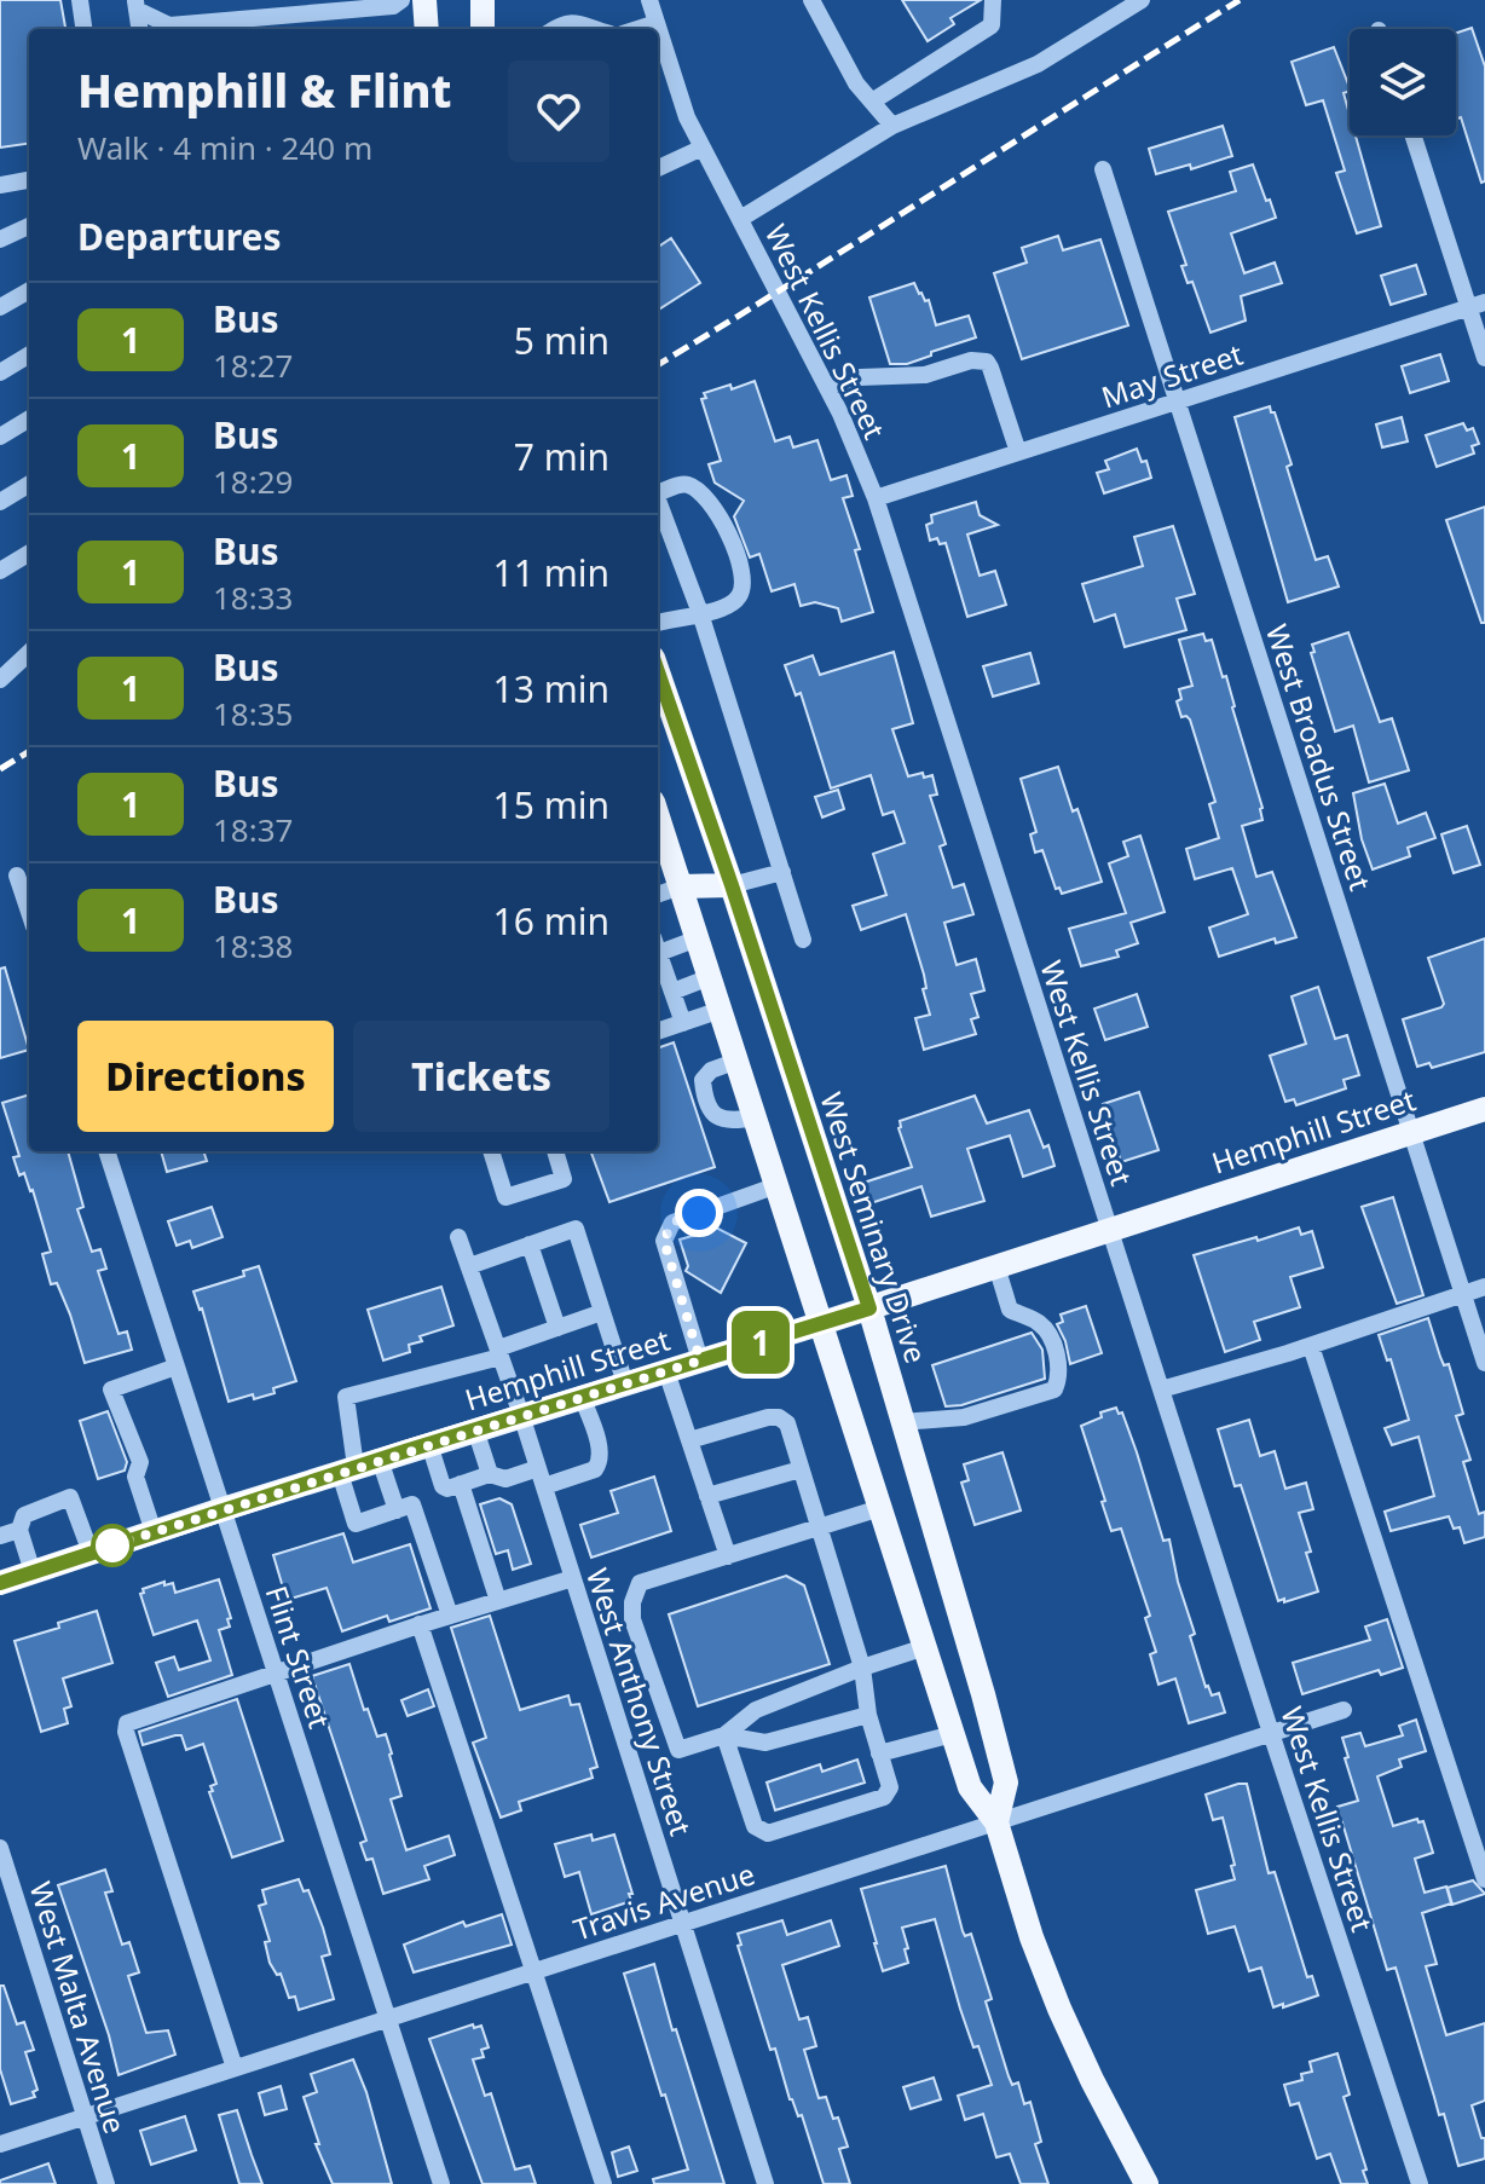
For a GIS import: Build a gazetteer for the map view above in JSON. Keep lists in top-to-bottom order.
{
  "streets": {
    "main road": ["Hemphill Street", "West Seminary Drive"],
    "street": [
      "West Kellis Street",
      "May Street",
      "West Broadus Street",
      "Flint Street",
      "West Anthony Street",
      "Travis Avenue",
      "West Malta Avenue"
    ]
  },
  "crossings": [
    ["West Kellis Street", "May Street"],
    ["West Kellis Street", "Hemphill Street"],
    ["West Kellis Street", "Travis Avenue"],
    ["May Street", "West Broadus Street"],
    ["West Broadus Street", "Hemphill Street"],
    ["Hemphill Street", "West Seminary Drive"],
    ["Hemphill Street", "Flint Street"],
    ["Hemphill Street", "West Anthony Street"],
    ["West Seminary Drive", "Travis Avenue"],
    ["Flint Street", "Travis Avenue"],
    ["West Anthony Street", "Travis Avenue"],
    ["Travis Avenue", "West Malta Avenue"]
  ],
  "lines": ["bus line 1"],
  "page": {
    "on_map": "1",
    "heading": [
      ["Hemphill & Flint", "Walk · 4 min · 240 m"],
      "Departures"
    ],
    "list": [
      {
        "mark": "1",
        "name": "Bus",
        "note": "18:27",
        "value": "5 min"
      },
      {
        "mark": "1",
        "name": "Bus",
        "note": "18:29",
        "value": "7 min"
      },
      {
        "mark": "1",
        "name": "Bus",
        "note": "18:33",
        "value": "11 min"
      },
      {
        "mark": "1",
        "name": "Bus",
        "note": "18:35",
        "value": "13 min"
      },
      {
        "mark": "1",
        "name": "Bus",
        "note": "18:37",
        "value": "15 min"
      },
      {
        "mark": "1",
        "name": "Bus",
        "note": "18:38",
        "value": "16 min"
      }
    ],
    "buttons": ["Directions", "Tickets"]
  }
}
